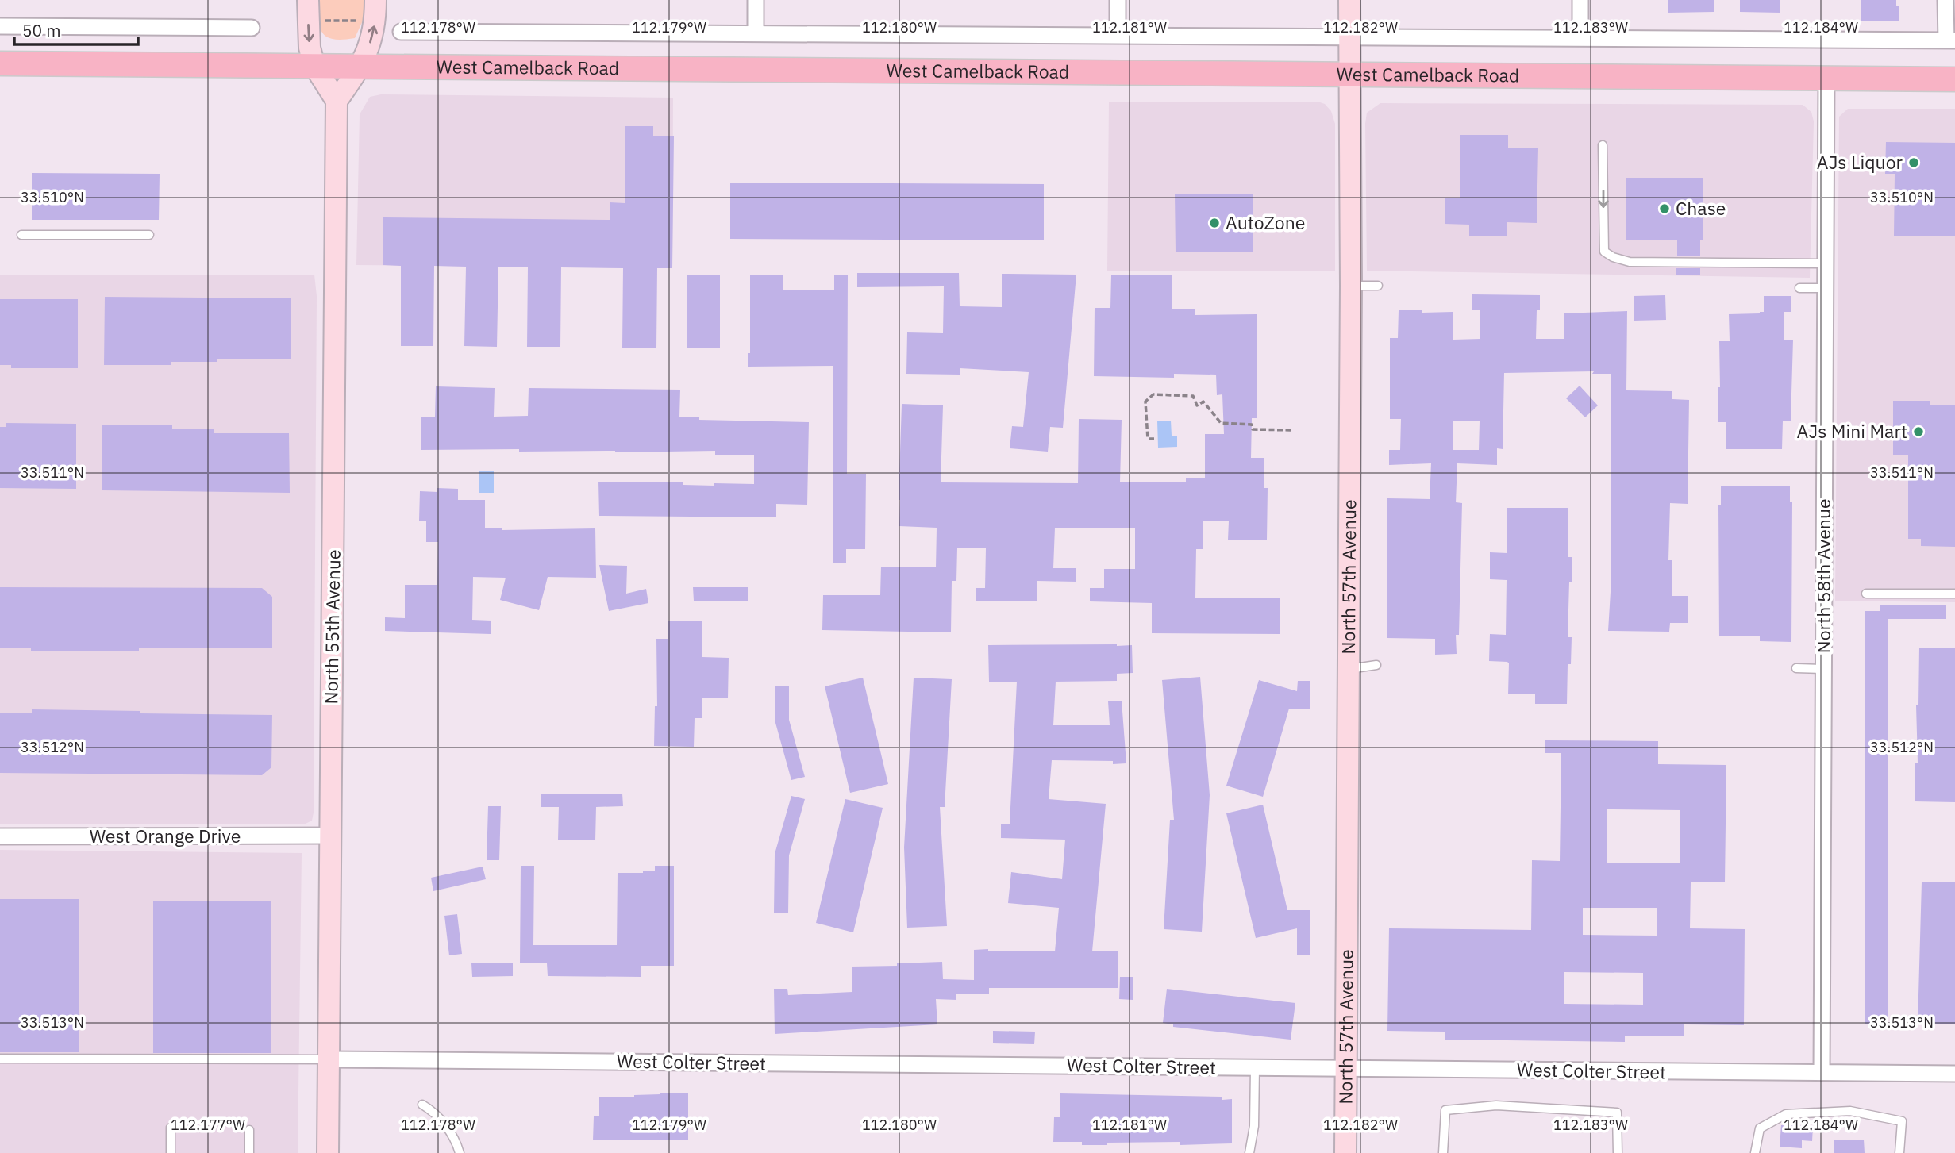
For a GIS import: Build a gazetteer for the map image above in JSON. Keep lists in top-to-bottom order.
{
  "streets": {
    "main road": ["West Camelback Road"],
    "street": [
      "North 57th Avenue",
      "North 58th Avenue",
      "North 55th Avenue",
      "West Orange Drive",
      "West Colter Street"
    ]
  },
  "crossings": [
    ["West Camelback Road", "North 57th Avenue"],
    ["West Camelback Road", "North 58th Avenue"],
    ["North 57th Avenue", "West Colter Street"],
    ["North 58th Avenue", "West Colter Street"],
    ["North 55th Avenue", "West Orange Drive"],
    ["North 55th Avenue", "West Colter Street"]
  ],
  "places": [
    "AJs Liquor",
    "Chase",
    "AutoZone",
    "AJs Mini Mart"
  ],
  "scale_bar": "50 m",
  "coordinates": [
    "112.178°W",
    "112.179°W",
    "112.180°W",
    "112.181°W",
    "112.182°W",
    "112.183°W",
    "112.184°W",
    "33.510°N",
    "33.511°N",
    "33.512°N",
    "33.513°N",
    "112.177°W"
  ]
}
